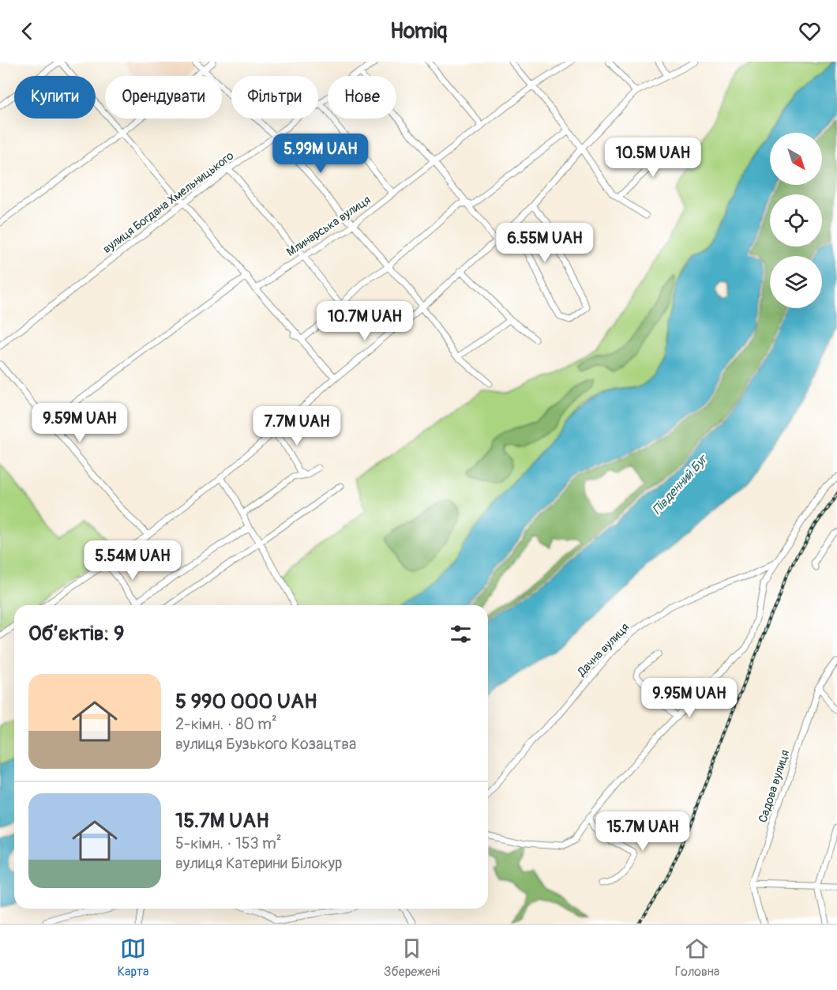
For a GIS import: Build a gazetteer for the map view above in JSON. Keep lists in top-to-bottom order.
{
  "streets": {
    "street": [
      "вулиця Богдана Хмельницького",
      "Млинарська вулиця",
      "Дачна вулиця",
      "Садова вулиця"
    ]
  },
  "water": ["Південний Буг"],
  "north": "bottom right",
  "page": {
    "header": "Homiq",
    "chip": [
      "Купити",
      "Орендувати",
      "Фільтри",
      "Нове"
    ],
    "price": [
      "5.99M UAH",
      "10.5M UAH",
      "6.55M UAH",
      "10.7M UAH",
      "9.59M UAH",
      "7.7M UAH",
      "5.54M UAH",
      "9.95M UAH",
      "15.7M UAH"
    ],
    "heading": "Об’єктів: 9",
    "list": [
      {
        "name": "5 990 000 UAH",
        "note": "2-кімн. · 80 m² · вулиця Бузького Козацтва"
      },
      {
        "name": "15.7M UAH",
        "note": "5-кімн. · 153 m² · вулиця Катерини Білокур"
      }
    ],
    "tabs": ["Карта", "Збережені", "Головна"]
  }
}
